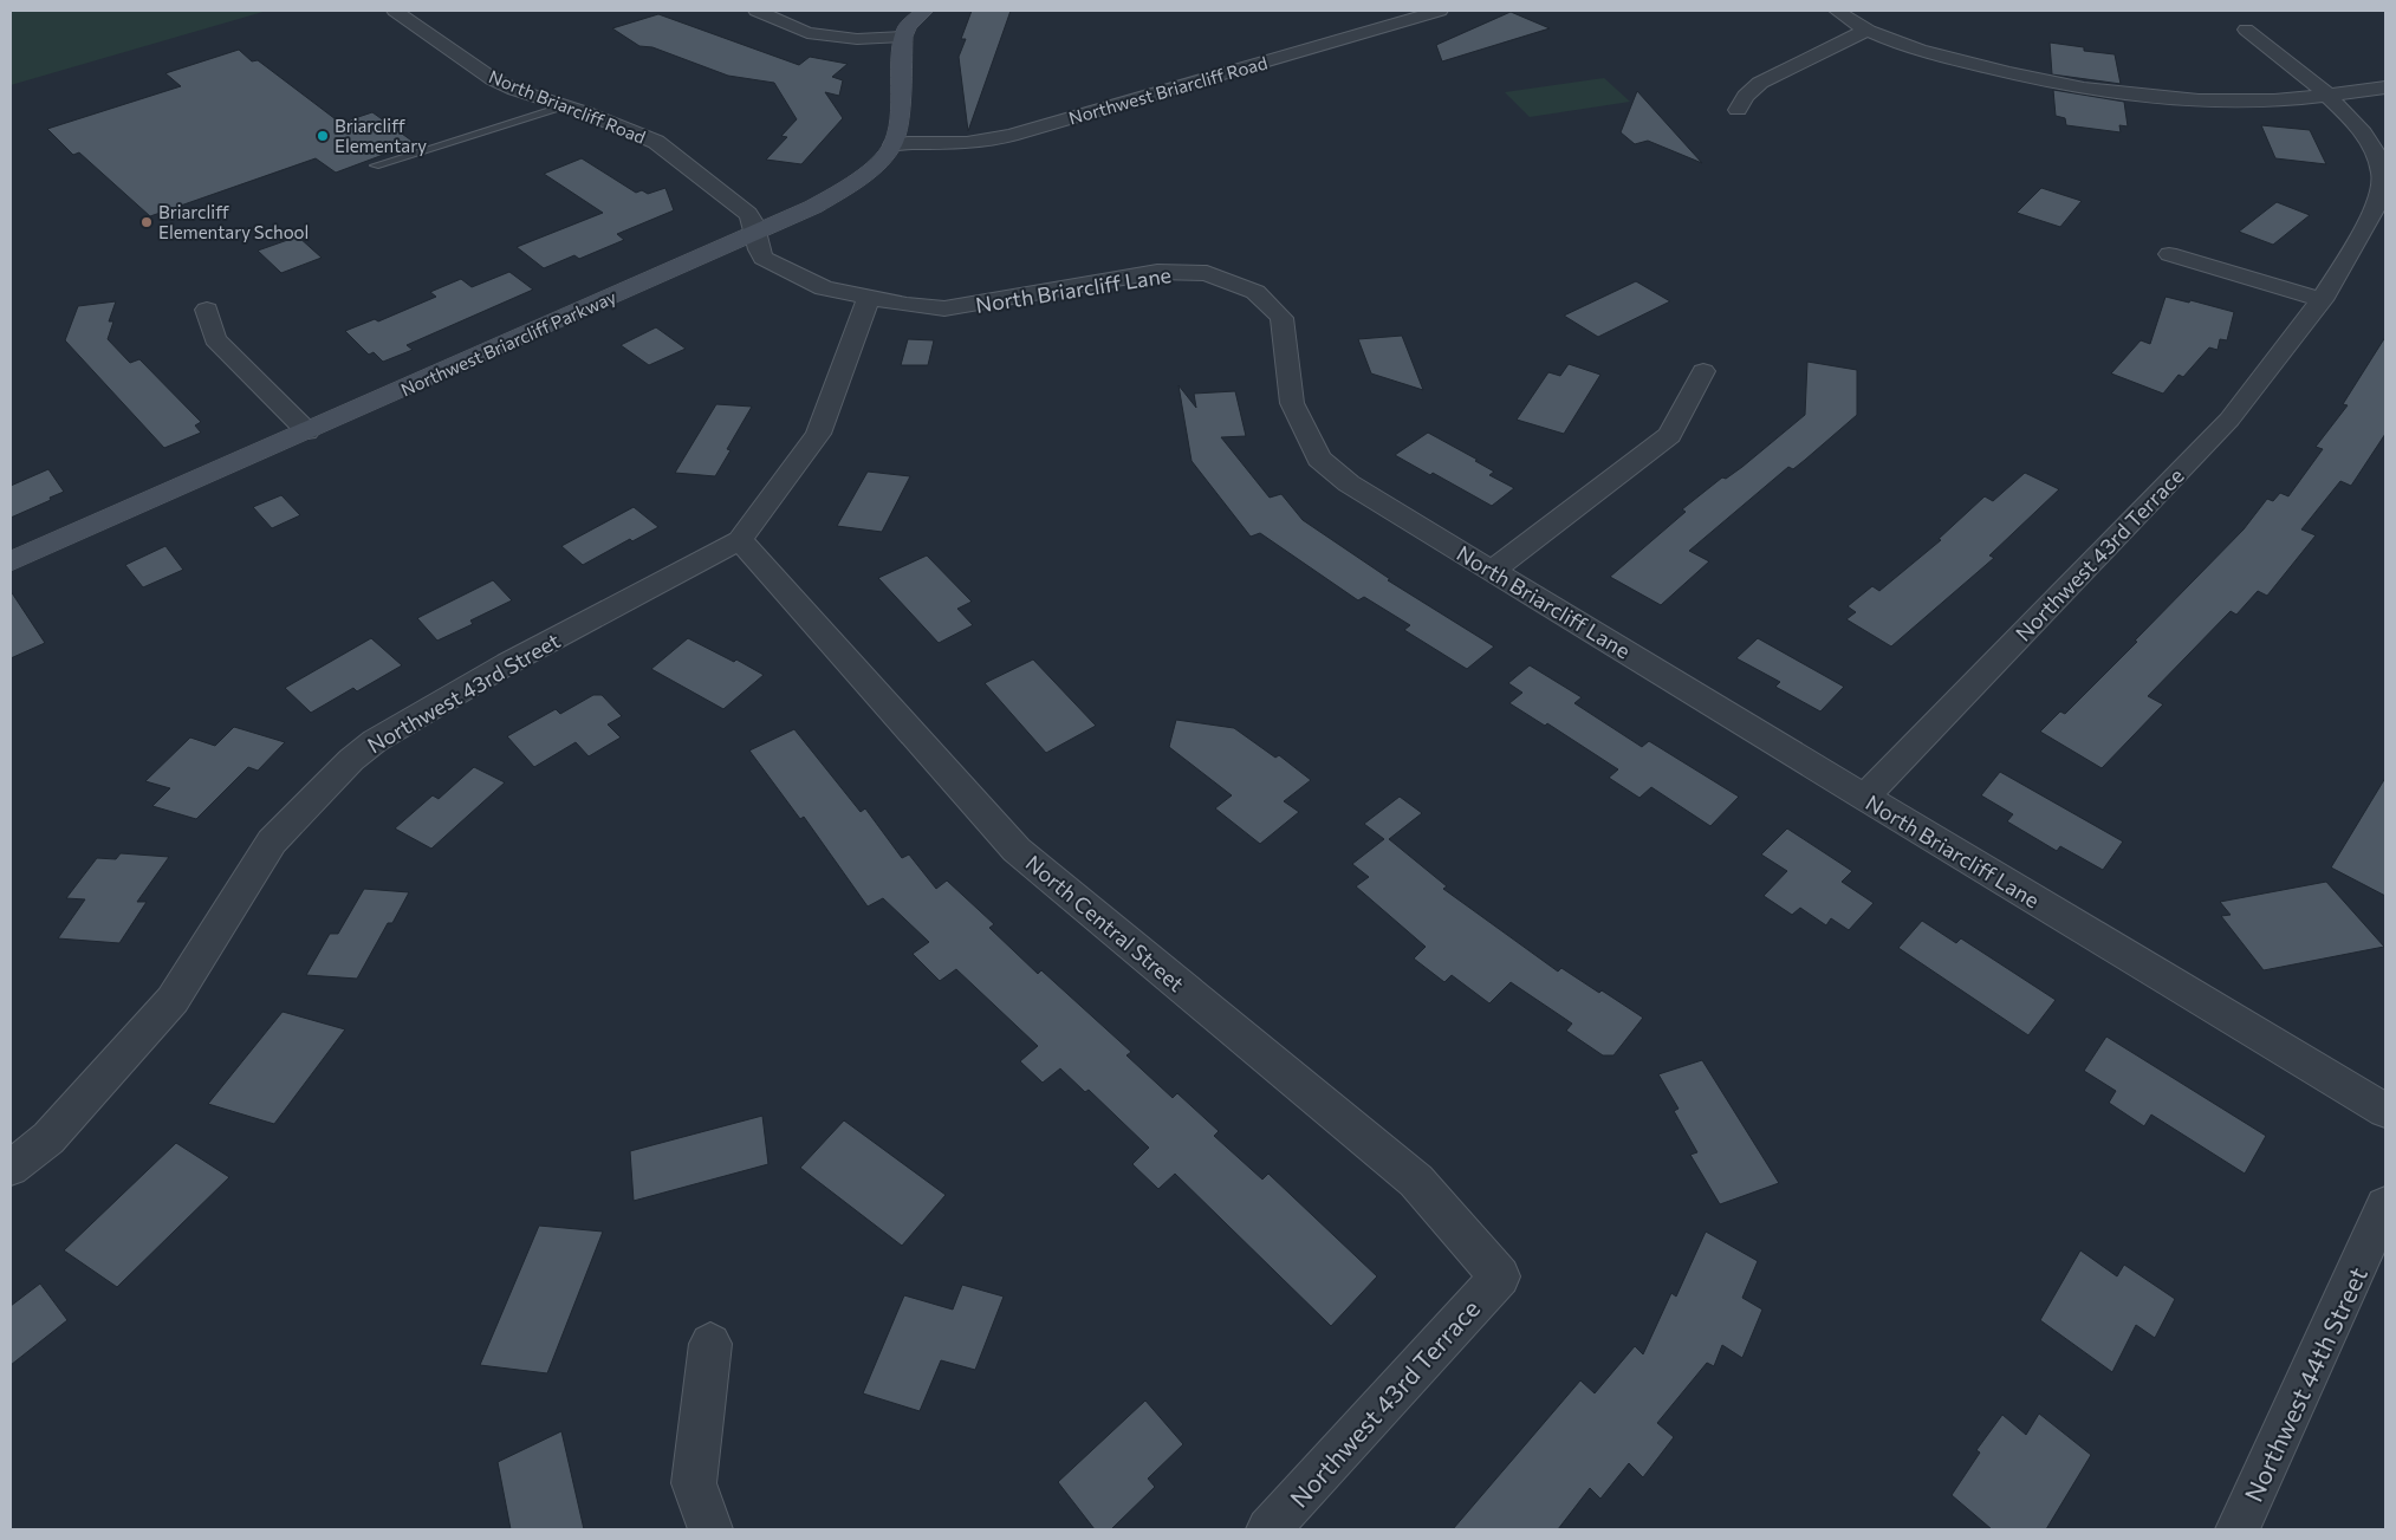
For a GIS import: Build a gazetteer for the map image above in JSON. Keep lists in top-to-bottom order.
{
  "streets": {
    "main road": ["Northwest Briarcliff Parkway"],
    "street": [
      "Northwest Briarcliff Road",
      "North Briarcliff Road",
      "North Briarcliff Lane",
      "Northwest 43rd Terrace",
      "Northwest 43rd Street",
      "North Central Street",
      "Northwest 44th Street"
    ]
  },
  "crossings": [
    ["Northwest Briarcliff Road", "Northwest Briarcliff Parkway"],
    ["North Briarcliff Road", "North Briarcliff Lane"],
    ["North Briarcliff Road", "Northwest Briarcliff Parkway"],
    ["North Briarcliff Lane", "Northwest Briarcliff Parkway"],
    ["North Briarcliff Lane", "Northwest 43rd Terrace"],
    ["North Briarcliff Lane", "Northwest 43rd Street"],
    ["Northwest 43rd Terrace", "North Central Street"],
    ["Northwest 43rd Street", "North Central Street"]
  ],
  "places": ["Briarcliff Elementary", "Briarcliff Elementary School"]
}
